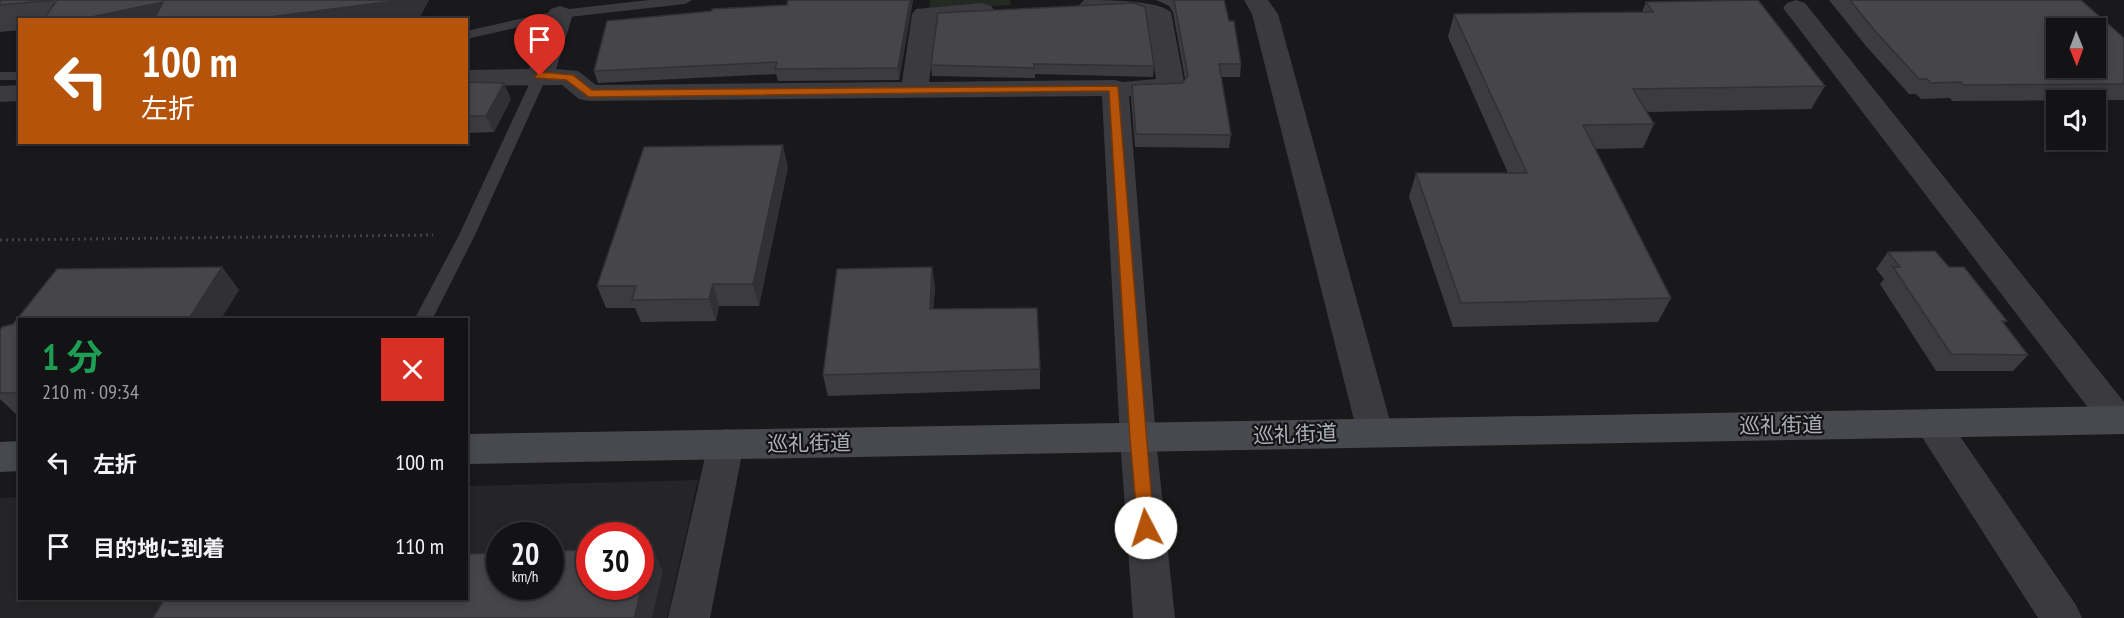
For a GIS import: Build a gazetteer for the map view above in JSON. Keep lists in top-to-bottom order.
{
  "streets": {
    "street": ["巡礼街道"]
  },
  "north": "bottom",
  "page": {
    "turn": ["100 m", "左折"],
    "heading": ["1 分", "210 m · 09:34"],
    "list": [
      {
        "name": "左折",
        "value": "100 m"
      },
      {
        "name": "目的地に到着",
        "value": "110 m"
      }
    ],
    "speed": "20 km/h",
    "limit": "30"
  }
}
